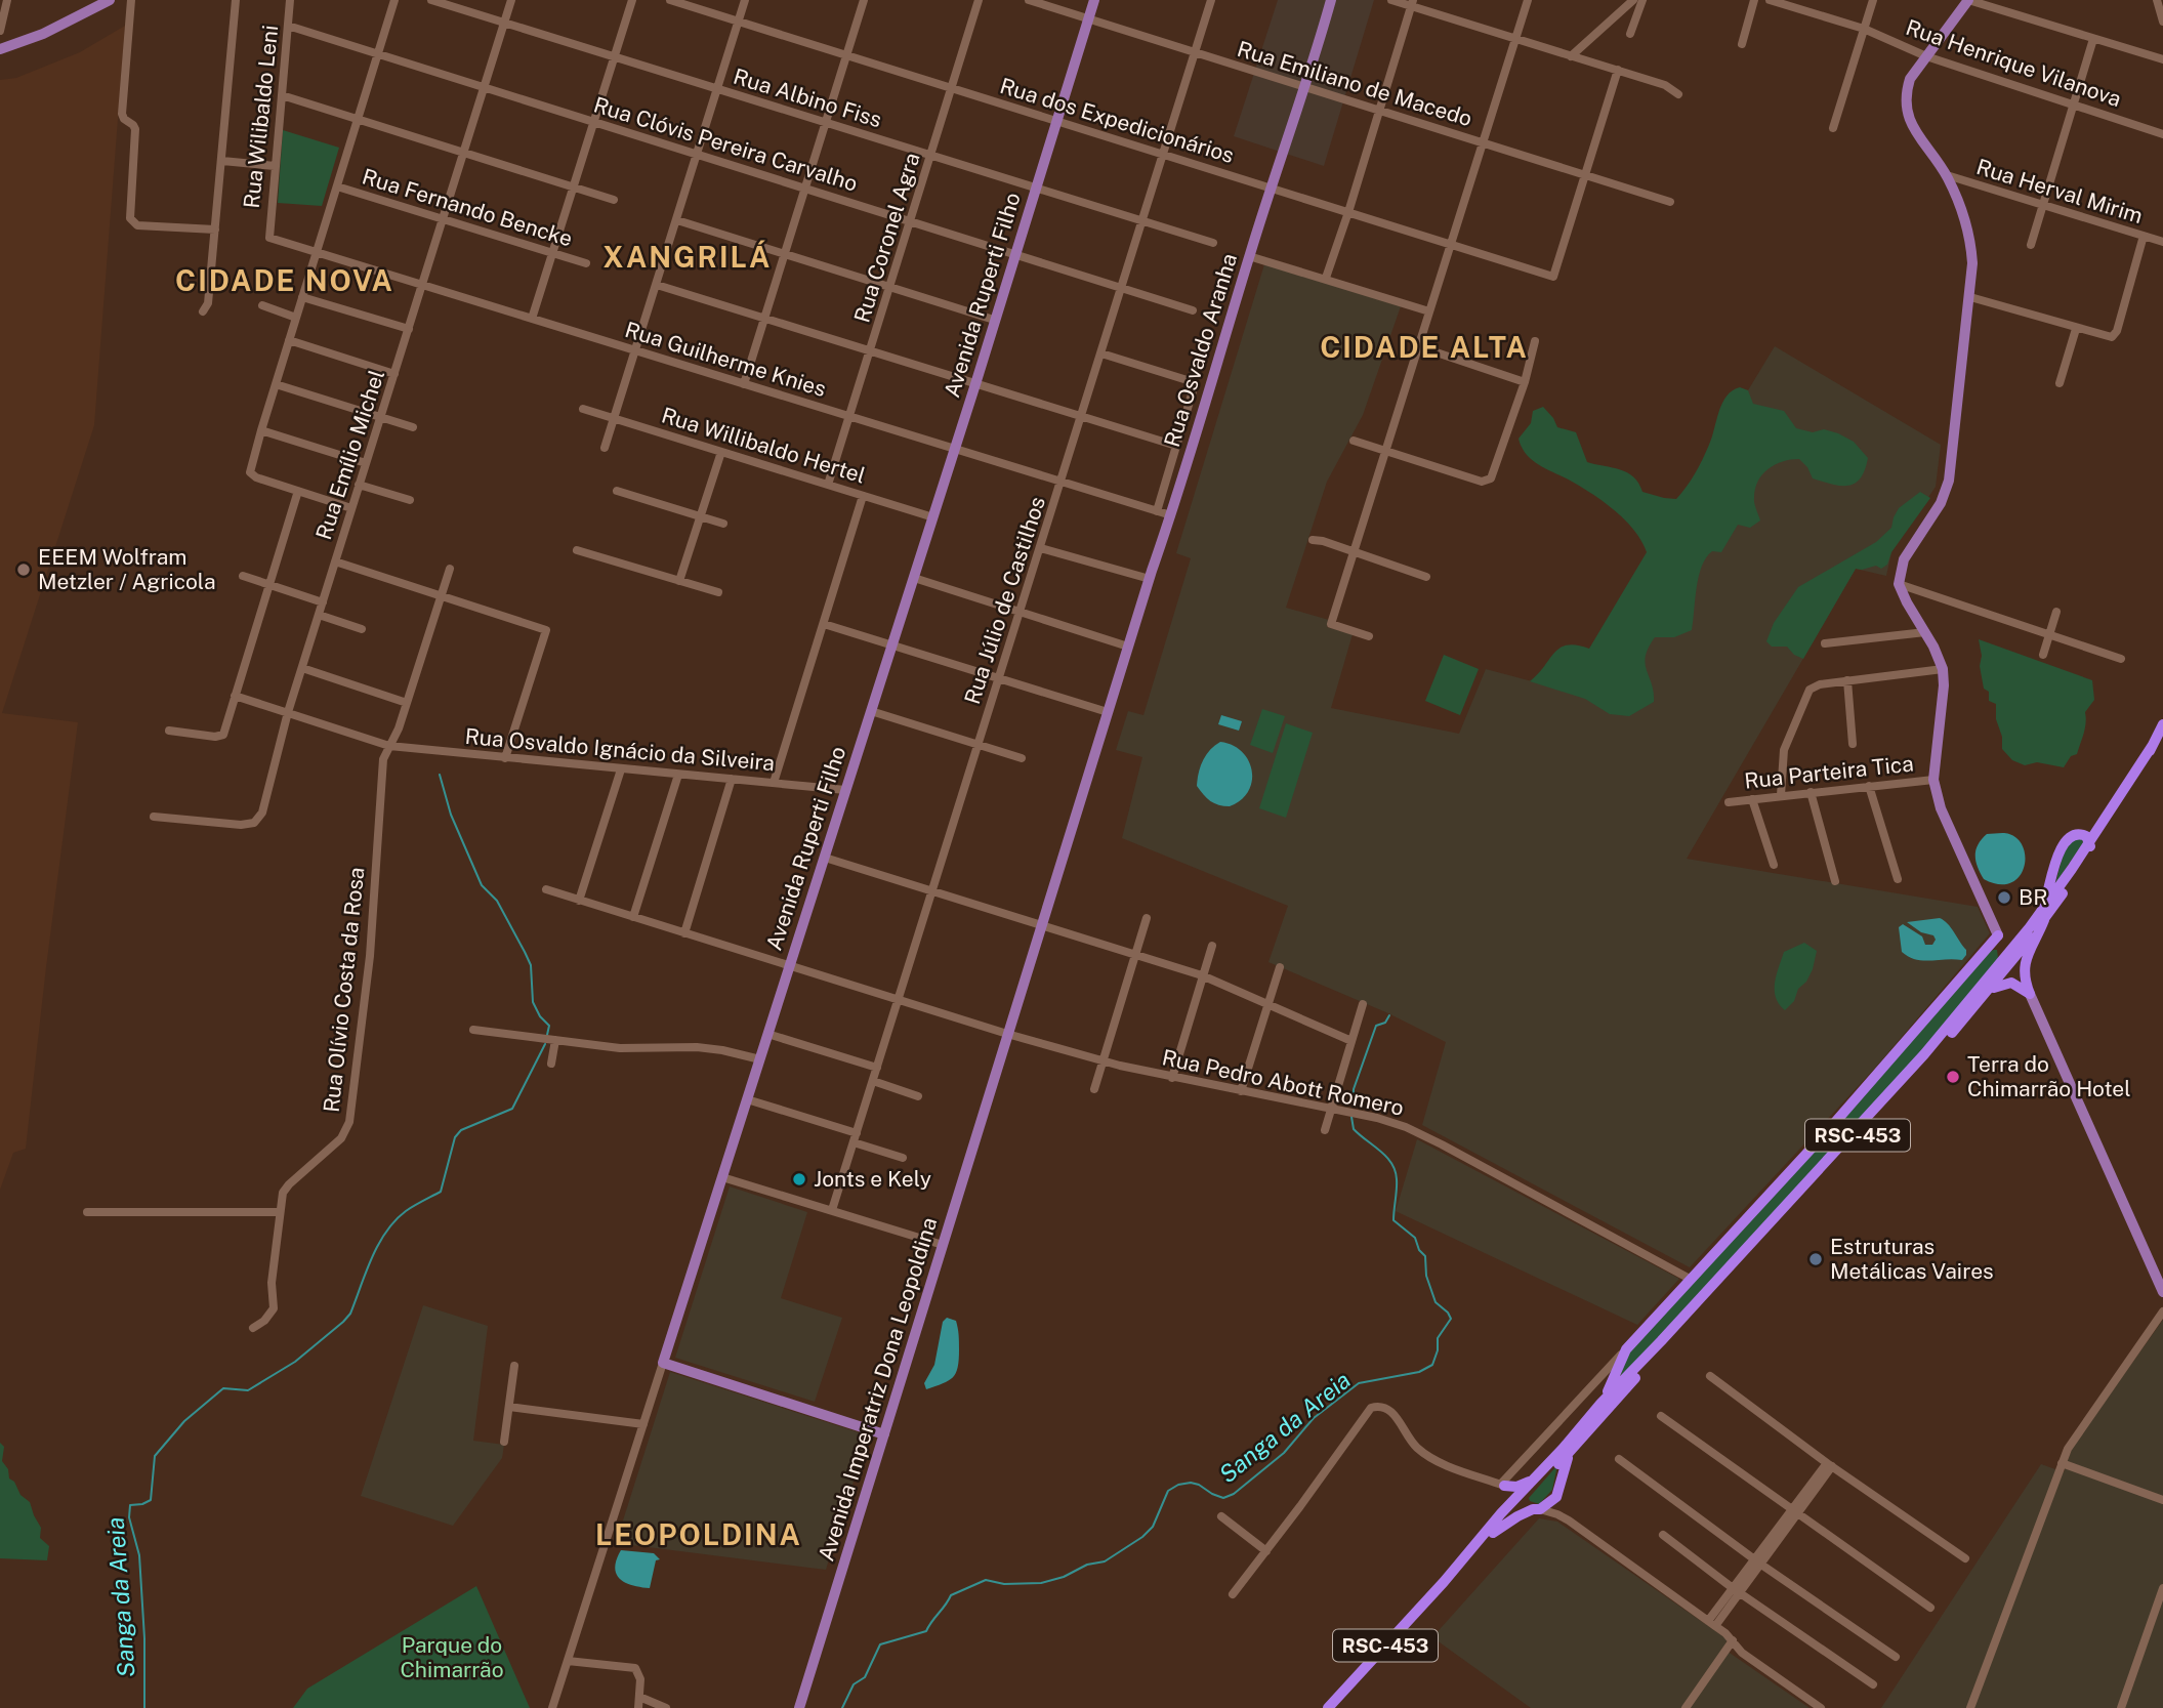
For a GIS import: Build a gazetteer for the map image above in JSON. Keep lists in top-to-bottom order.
{
  "streets": {
    "highway": ["RSC-453"],
    "main road": ["Avenida Ruperti Filho", "Rua Osvaldo Aranha", "Avenida Imperatriz Dona Leopoldina"],
    "street": [
      "Rua Henrique Vilanova",
      "Rua Emiliano de Macedo",
      "Rua Albino Fiss",
      "Rua Wilibaldo Leni",
      "Rua dos Expedicionários",
      "Rua Clóvis Pereira Carvalho",
      "Rua Herval Mirim",
      "Rua Fernando Bencke",
      "Rua Coronel Agra",
      "Rua Guilherme Knies",
      "Rua Willibaldo Hertel",
      "Rua Emílio Michel",
      "Rua Júlio de Castilhos",
      "Rua Osvaldo Ignácio da Silveira",
      "Rua Parteira Tica",
      "Rua Olívio Costa da Rosa",
      "Rua Pedro Abott Romero"
    ]
  },
  "crossings": [
    ["Rua Emiliano de Macedo", "Rua dos Expedicionários"],
    ["Rua Emiliano de Macedo", "Avenida Ruperti Filho"],
    ["Rua Emiliano de Macedo", "Rua Osvaldo Aranha"],
    ["Rua Emiliano de Macedo", "Rua Júlio de Castilhos"],
    ["Rua Albino Fiss", "Rua Coronel Agra"],
    ["Rua Albino Fiss", "Avenida Ruperti Filho"],
    ["Rua Albino Fiss", "Rua Emílio Michel"],
    ["Rua Albino Fiss", "Rua Júlio de Castilhos"],
    ["Rua Wilibaldo Leni", "Rua Clóvis Pereira Carvalho"],
    ["Rua Wilibaldo Leni", "Rua Guilherme Knies"],
    ["Rua dos Expedicionários", "Rua Coronel Agra"],
    ["Rua dos Expedicionários", "Avenida Ruperti Filho"],
    ["Rua dos Expedicionários", "Rua Osvaldo Aranha"],
    ["Rua dos Expedicionários", "Rua Júlio de Castilhos"],
    ["Rua Clóvis Pereira Carvalho", "Rua Coronel Agra"],
    ["Rua Clóvis Pereira Carvalho", "Avenida Ruperti Filho"],
    ["Rua Clóvis Pereira Carvalho", "Rua Emílio Michel"],
    ["Rua Clóvis Pereira Carvalho", "Rua Júlio de Castilhos"],
    ["Rua Fernando Bencke", "Rua Emílio Michel"],
    ["Rua Coronel Agra", "Rua Guilherme Knies"],
    ["Rua Coronel Agra", "Rua Willibaldo Hertel"],
    ["Avenida Ruperti Filho", "Rua Guilherme Knies"],
    ["Avenida Ruperti Filho", "Rua Willibaldo Hertel"],
    ["Avenida Ruperti Filho", "Rua Osvaldo Ignácio da Silveira"],
    ["Avenida Ruperti Filho", "Rua Pedro Abott Romero"],
    ["Rua Osvaldo Aranha", "Rua Guilherme Knies"],
    ["Rua Osvaldo Aranha", "Avenida Imperatriz Dona Leopoldina"],
    ["Rua Guilherme Knies", "Rua Emílio Michel"],
    ["Rua Guilherme Knies", "Rua Júlio de Castilhos"],
    ["Rua Emílio Michel", "Rua Osvaldo Ignácio da Silveira"],
    ["Rua Júlio de Castilhos", "Rua Pedro Abott Romero"],
    ["Rua Osvaldo Ignácio da Silveira", "Rua Olívio Costa da Rosa"],
    ["Rua Pedro Abott Romero", "Avenida Imperatriz Dona Leopoldina"]
  ],
  "districts": [
    "XANGRILÁ",
    "CIDADE NOVA",
    "CIDADE ALTA",
    "LEOPOLDINA"
  ],
  "water": ["Sanga da Areia"],
  "parks": ["Parque do Chimarrão"],
  "places": [
    "EEEM Wolfram Metzler / Agricola",
    "BR",
    "Terra do Chimarrão Hotel",
    "Jonts e Kely",
    "Estruturas Metálicas Vaires"
  ]
}
